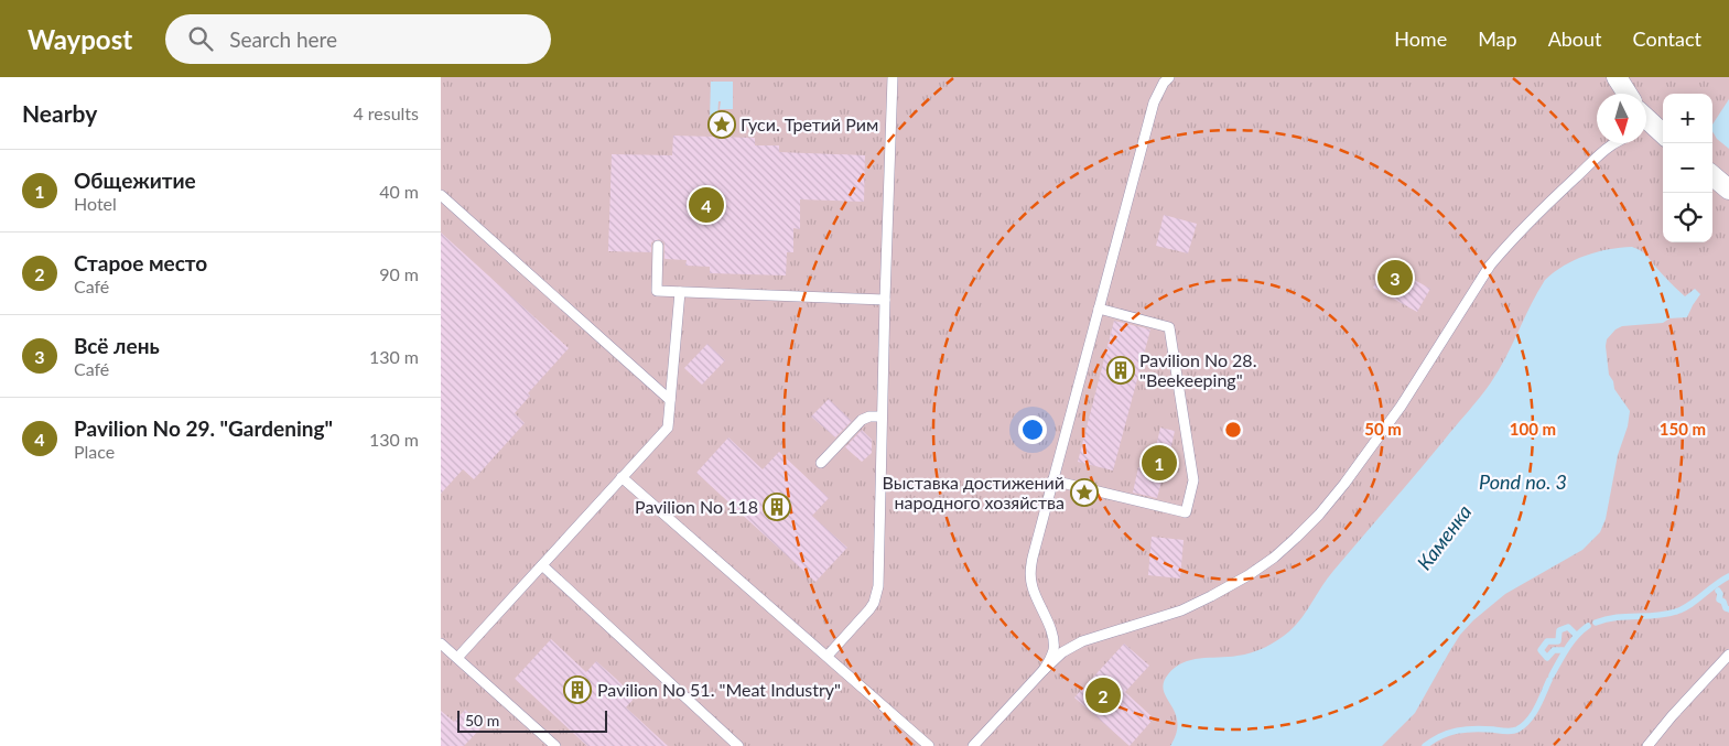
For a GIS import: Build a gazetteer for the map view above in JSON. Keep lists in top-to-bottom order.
{
  "water": ["Pond no. 3", "Каменка"],
  "places": {
    "place": ["Гуси. Третий Рим", "Выставка достижений народного хозяйства"],
    "building": ["Pavilion No 28. \"Beekeeping\"", "Pavilion No 118", "Pavilion No 51. \"Meat Industry\""]
  },
  "scale_bar": "50 m",
  "north": "bottom",
  "page": {
    "header": "Waypost",
    "search": "Search here",
    "nav": [
      "Home",
      "Map",
      "About",
      "Contact"
    ],
    "heading": ["Nearby", "4 results"],
    "map_buttons": ["+", "−"],
    "list": [
      {
        "mark": "1",
        "name": "Общежитие",
        "note": "Hotel",
        "value": "40 m"
      },
      {
        "mark": "2",
        "name": "Старое место",
        "note": "Café",
        "value": "90 m"
      },
      {
        "mark": "3",
        "name": "Всё лень",
        "note": "Café",
        "value": "130 m"
      },
      {
        "mark": "4",
        "name": "Pavilion No 29. \"Gardening\"",
        "note": "Place",
        "value": "130 m"
      }
    ],
    "pins": [
      "4",
      "3",
      "1",
      "2"
    ],
    "scale": "50 m"
  },
  "rings": ["50 m", "100 m", "150 m"]
}
